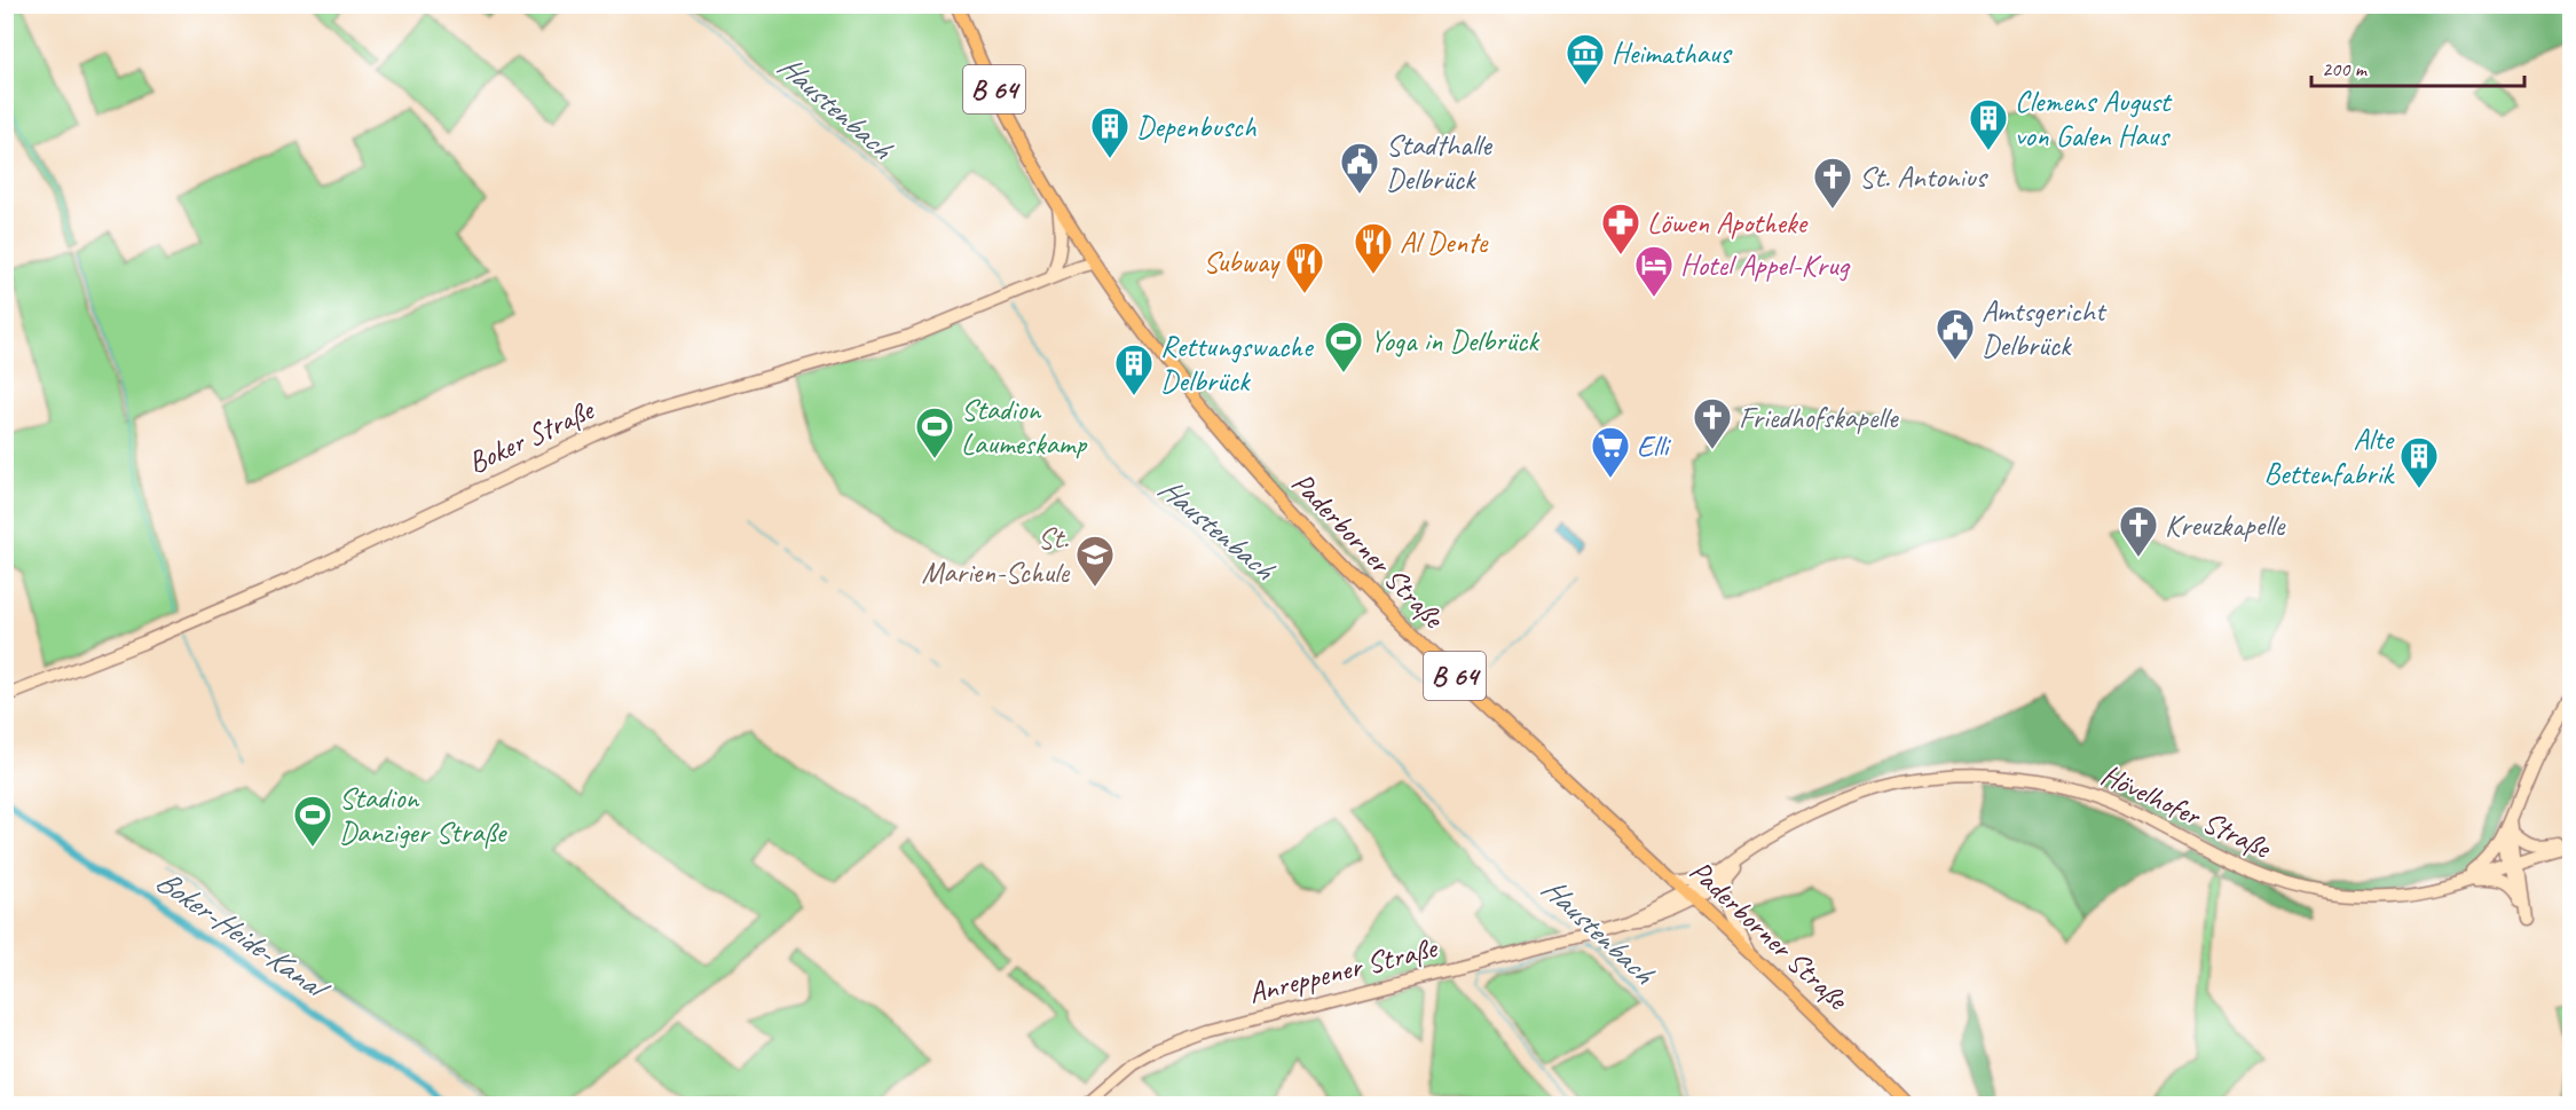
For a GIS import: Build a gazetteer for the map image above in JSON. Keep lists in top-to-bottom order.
{
  "streets": {
    "main road": [
      "B 64",
      "Boker Straße",
      "Paderborner Straße",
      "Hövelhofer Straße",
      "Anreppener Straße"
    ]
  },
  "crossings": [
    ["Boker Straße", "Paderborner Straße"],
    ["Paderborner Straße", "Hövelhofer Straße"],
    ["Paderborner Straße", "Anreppener Straße"],
    ["Hövelhofer Straße", "Anreppener Straße"]
  ],
  "water": ["Haustenbach", "Boker-Heide-Kanal"],
  "places": {
    "museum": ["Heimathaus"],
    "building": [
      "Clemens August von Galen Haus",
      "Depenbusch",
      "Rettungswache Delbrück",
      "Alte Bettenfabrik"
    ],
    "public building": ["Stadthalle Delbrück", "Amtsgericht Delbrück"],
    "church": ["St. Antonius", "Friedhofskapelle", "Kreuzkapelle"],
    "pharmacy": ["Löwen Apotheke"],
    "restaurant": ["Al Dente", "Subway"],
    "hotel": ["Hotel Appel-Krug"],
    "sports": ["Yoga in Delbrück", "Stadion Laumeskamp", "Stadion Danziger Straße"],
    "supermarket": ["Elli"],
    "school or university": ["St. Marien-Schule"]
  },
  "scale_bar": "200 m"
}
